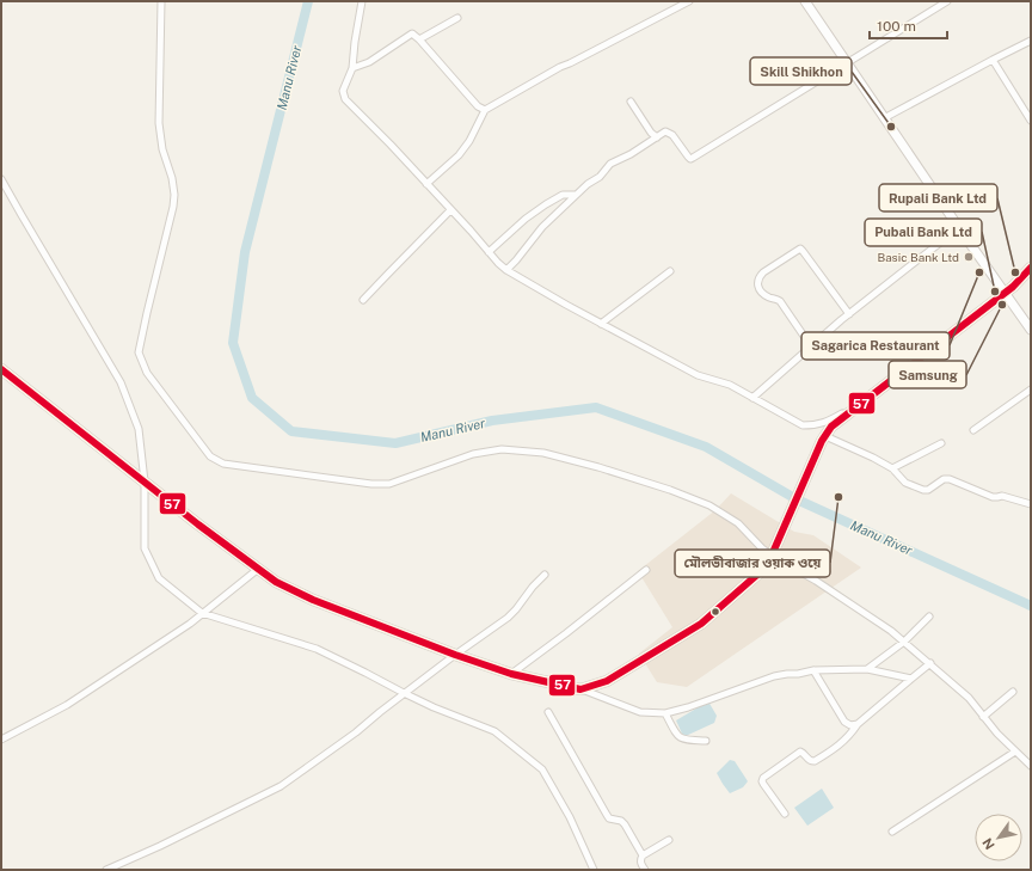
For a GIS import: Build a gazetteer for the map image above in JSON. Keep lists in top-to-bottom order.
{
  "water": ["Manu River"],
  "places": [
    "Skill Shikhon",
    "Basic Bank Ltd",
    "Sagarica Restaurant",
    "Rupali Bank Ltd",
    "Pubali Bank Ltd",
    "Samsung",
    "মৌলভীবাজার ওয়াক ওয়ে"
  ],
  "lines": ["transit line 57"],
  "scale_bar": "100 m",
  "north": "bottom left"
}
